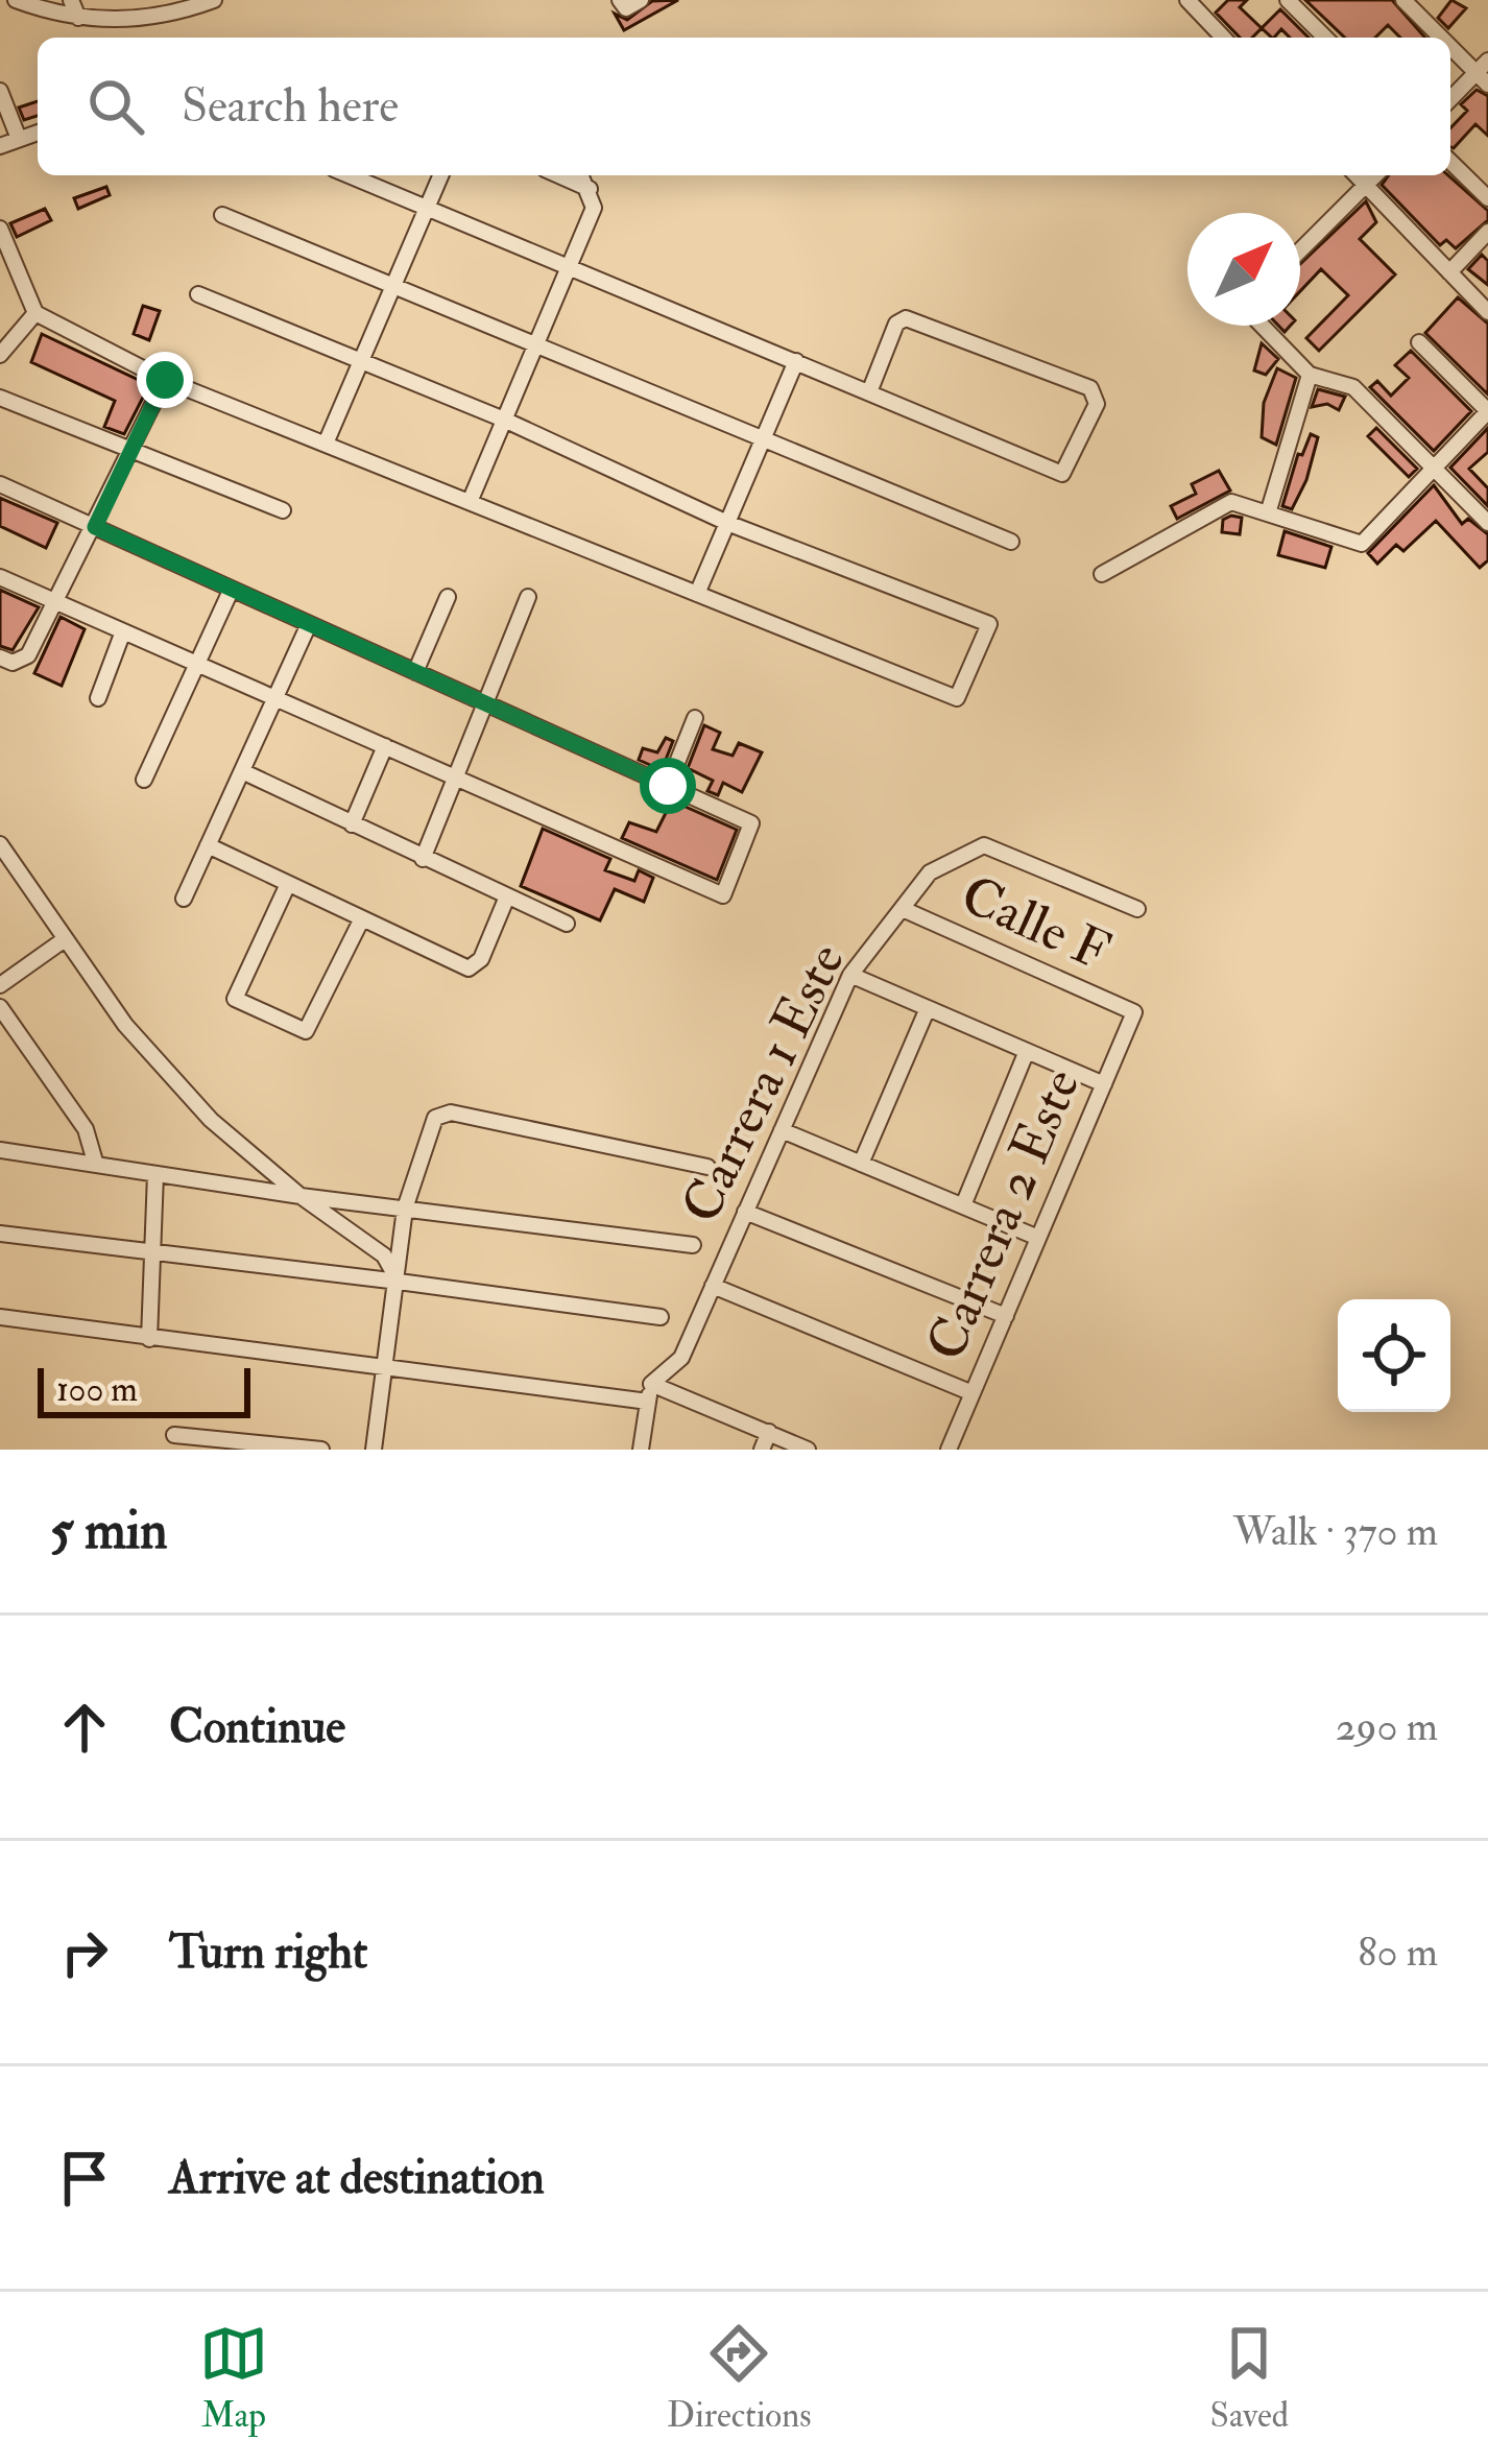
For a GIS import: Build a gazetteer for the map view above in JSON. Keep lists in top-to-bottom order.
{
  "streets": {
    "street": ["Calle F", "Carrera 1 Este", "Carrera 2 Este"]
  },
  "crossings": [
    ["Calle F", "Carrera 1 Este"],
    ["Calle F", "Carrera 2 Este"]
  ],
  "scale_bar": "100 m",
  "north": "top right",
  "page": {
    "search": "Search here",
    "scale": "100 m",
    "heading": ["5 min", "Walk · 370 m"],
    "list": [
      ["Continue", "290 m"],
      ["Turn right", "80 m"],
      "Arrive at destination"
    ],
    "nav": ["Map", "Directions", "Saved"]
  }
}
